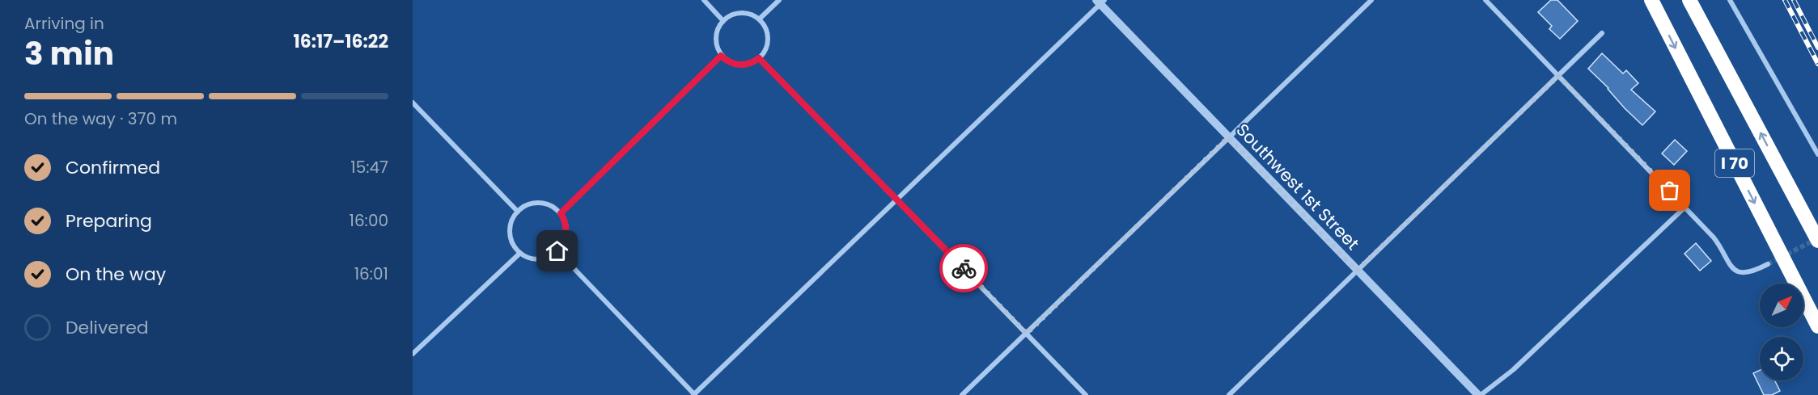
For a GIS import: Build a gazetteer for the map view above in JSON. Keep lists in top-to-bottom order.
{
  "streets": {
    "highway": ["I 70"],
    "street": ["Southwest 1st Street"]
  },
  "north": "top right",
  "page": {
    "heading": ["3 min", "Arriving in", "16:17–16:22"],
    "bar": "On the way · 370 m",
    "list": [
      ["Confirmed", "15:47"],
      ["Preparing", "16:00"],
      ["On the way", "16:01"],
      "Delivered"
    ]
  }
}
